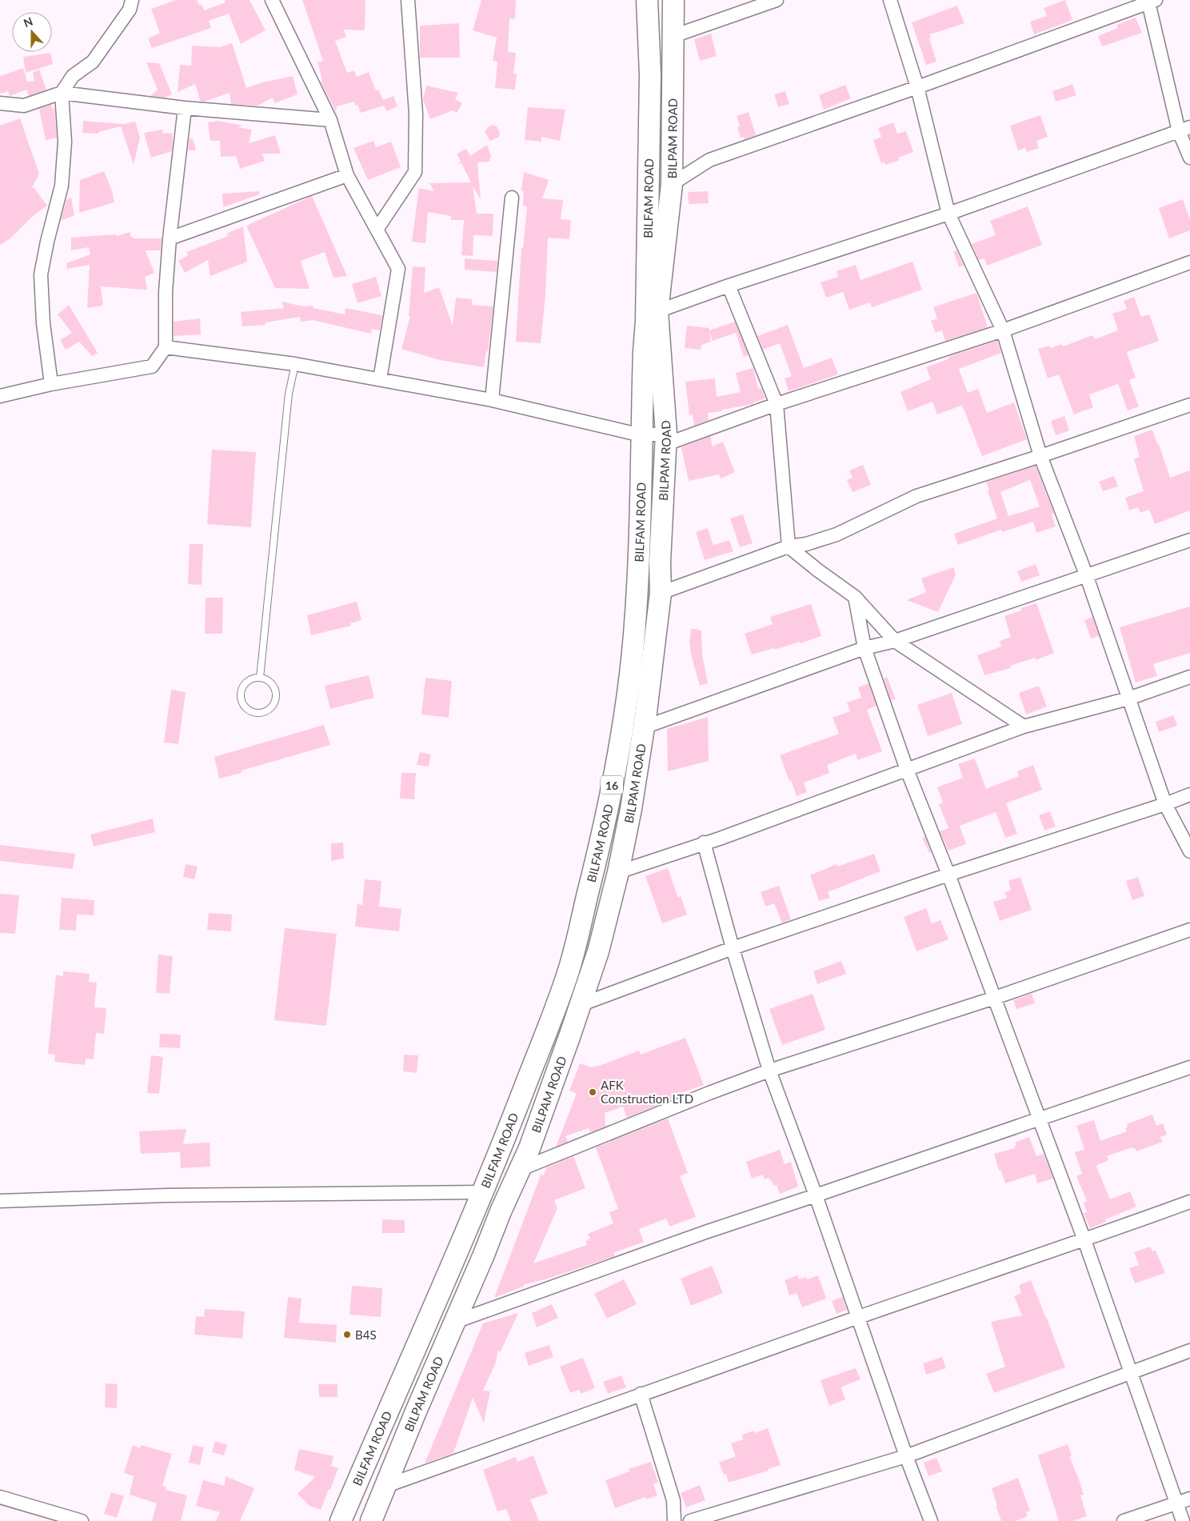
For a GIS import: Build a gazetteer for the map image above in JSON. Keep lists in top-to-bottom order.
{
  "streets": {
    "main road": ["BILPAM ROAD", "BILFAM ROAD", "16"]
  },
  "crossings": [
    ["BILPAM ROAD", "BILFAM ROAD"]
  ],
  "places": ["AFK Construction LTD", "B4S"],
  "north": "top"
}
